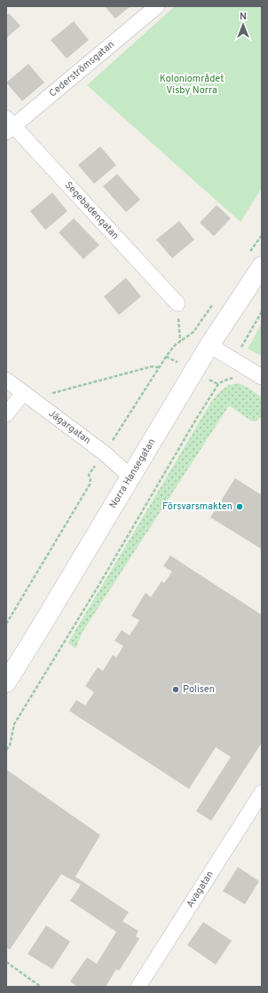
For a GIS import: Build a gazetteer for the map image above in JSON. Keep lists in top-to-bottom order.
{
  "streets": {
    "main road": ["Norra Hansegatan"],
    "street": [
      "Cederströmsgatan",
      "Segebadengatan",
      "Jägargatan",
      "Avagatan"
    ]
  },
  "crossings": [
    ["Cederströmsgatan", "Segebadengatan"],
    ["Jägargatan", "Norra Hansegatan"]
  ],
  "parks": ["Koloniområdet Visby Norra"],
  "places": ["Försvarsmakten", "Polisen"],
  "north": "top"
}
